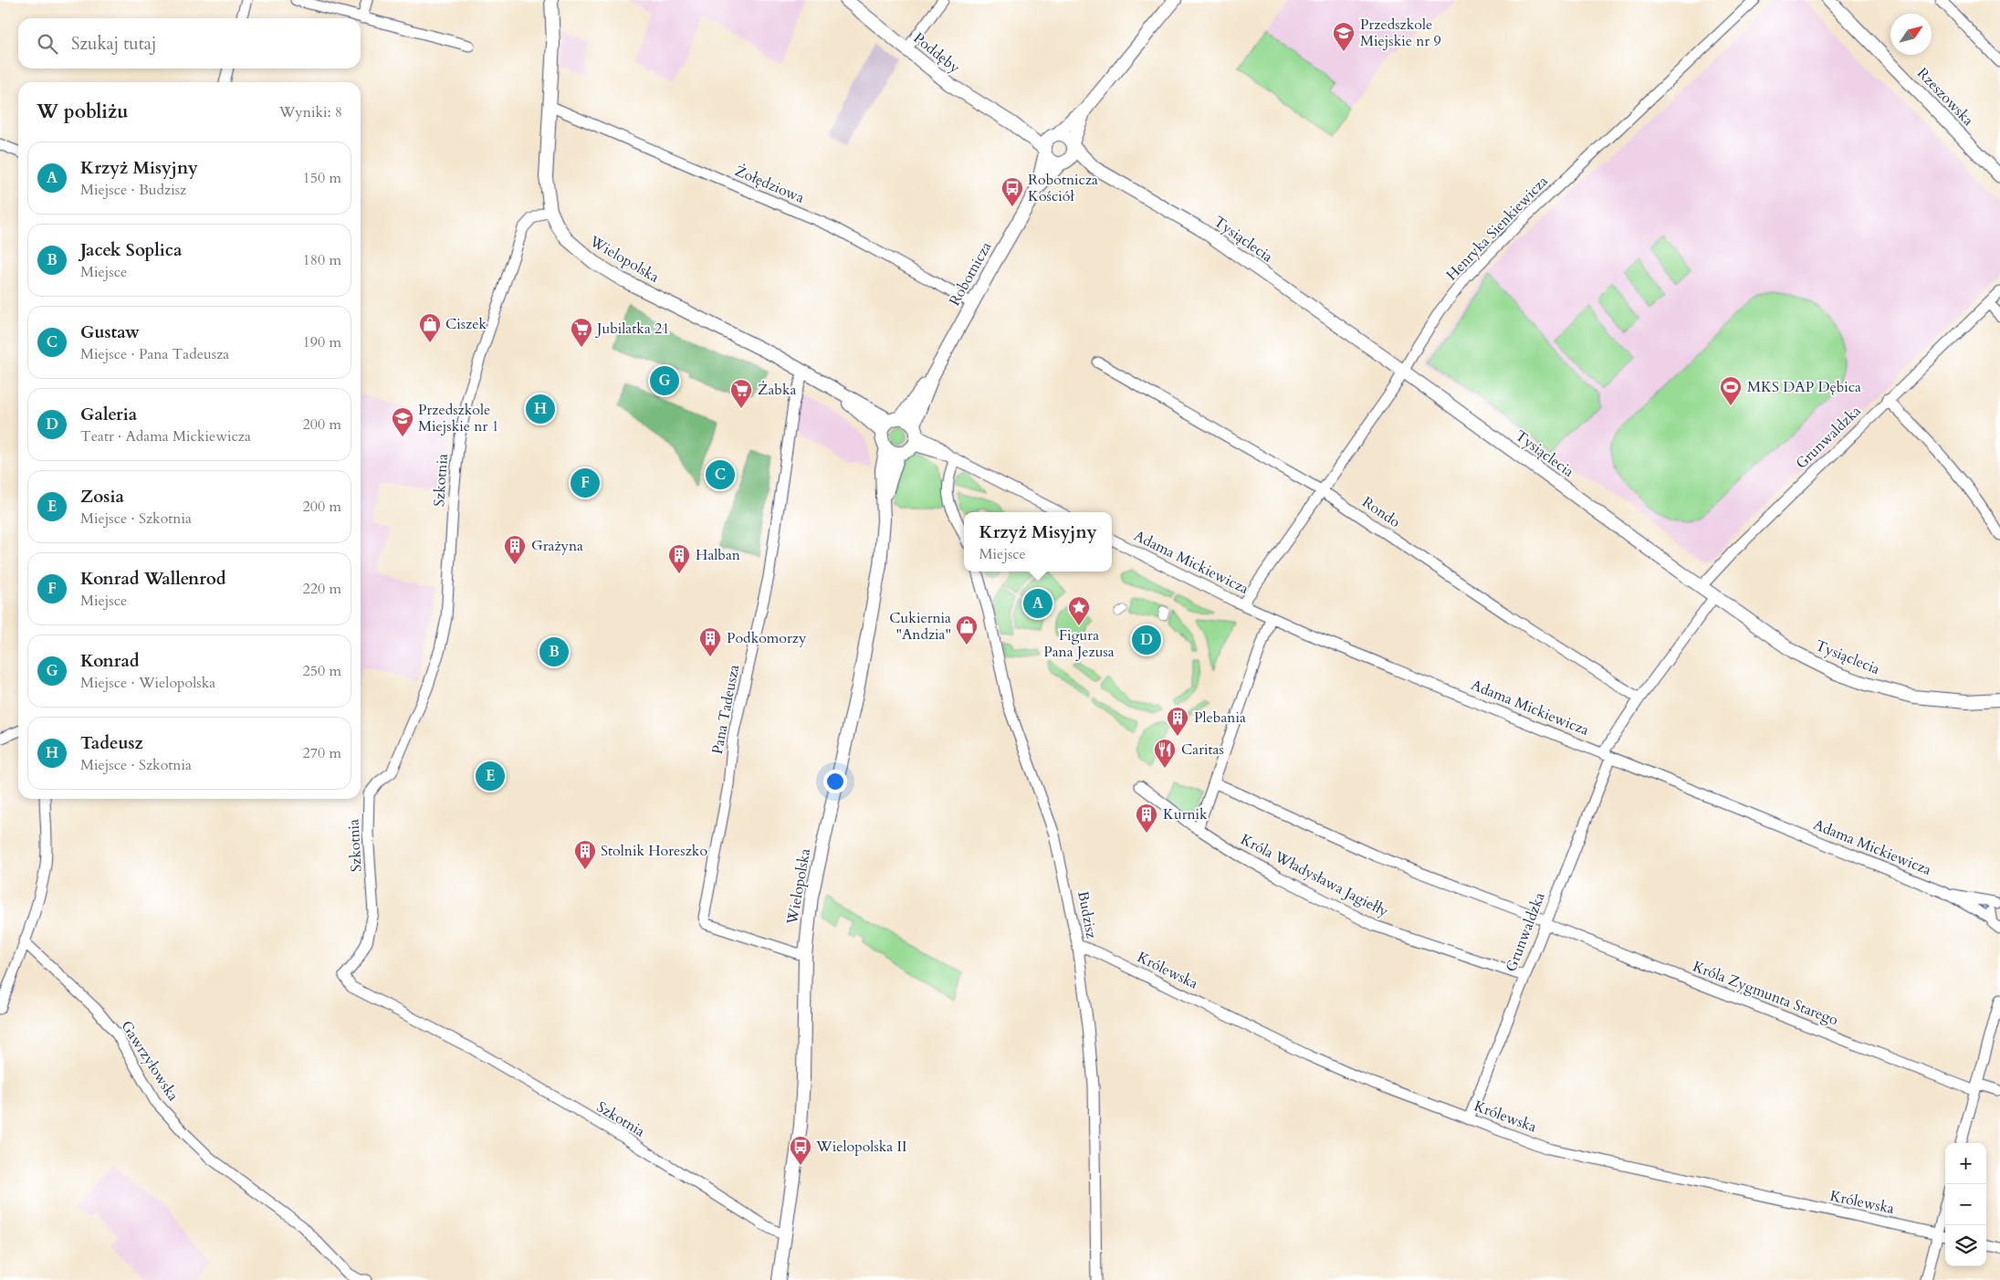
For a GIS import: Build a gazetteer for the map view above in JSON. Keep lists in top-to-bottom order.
{
  "streets": {
    "street": [
      "Poddęby",
      "Rzeszowska",
      "Żołędziowa",
      "Henryka Sienkiewicza",
      "Tysiąclecia",
      "Wielopolska",
      "Robotnicza",
      "Grunwaldzka",
      "Szkotnia",
      "Rondo",
      "Adama Mickiewicza",
      "Pana Tadeusza",
      "Króla Władysława Jagiełły",
      "Budzisz",
      "Królewska",
      "Króla Zygmunta Starego",
      "Gawrzyłowska"
    ]
  },
  "crossings": [
    ["Poddęby", "Tysiąclecia"],
    ["Poddęby", "Robotnicza"],
    ["Żołędziowa", "Wielopolska"],
    ["Żołędziowa", "Robotnicza"],
    ["Henryka Sienkiewicza", "Tysiąclecia"],
    ["Henryka Sienkiewicza", "Rondo"],
    ["Henryka Sienkiewicza", "Adama Mickiewicza"],
    ["Tysiąclecia", "Robotnicza"],
    ["Tysiąclecia", "Grunwaldzka"],
    ["Wielopolska", "Robotnicza"],
    ["Wielopolska", "Szkotnia"],
    ["Wielopolska", "Pana Tadeusza"],
    ["Grunwaldzka", "Rondo"],
    ["Grunwaldzka", "Adama Mickiewicza"],
    ["Grunwaldzka", "Króla Władysława Jagiełły"],
    ["Grunwaldzka", "Królewska"],
    ["Grunwaldzka", "Króla Zygmunta Starego"],
    ["Budzisz", "Królewska"]
  ],
  "places": {
    "school or university": ["Przedszkole Miejskie nr 9", "Przedszkole Miejskie nr 1"],
    "bus stop": ["Robotnicza Kościół", "Wielopolska II"],
    "shop": ["Ciszek", "Cukiernia \"Andzia\""],
    "supermarket": ["Jubilatka 21", "Żabka"],
    "sports": ["MKS DAP Dębica"],
    "building": [
      "Grażyna",
      "Halban",
      "Podkomorzy",
      "Plebania",
      "Kurnik",
      "Stolnik Horeszko"
    ],
    "place": ["Figura Pana Jezusa"],
    "restaurant": ["Caritas"]
  },
  "north": "top right",
  "page": {
    "search": "Szukaj tutaj",
    "heading": ["W pobliżu", "Wyniki: 8"],
    "list": [
      {
        "mark": "A",
        "name": "Krzyż Misyjny",
        "note": "Miejsce · Budzisz",
        "value": "150 m"
      },
      {
        "mark": "B",
        "name": "Jacek Soplica",
        "note": "Miejsce",
        "value": "180 m"
      },
      {
        "mark": "C",
        "name": "Gustaw",
        "note": "Miejsce · Pana Tadeusza",
        "value": "190 m"
      },
      {
        "mark": "D",
        "name": "Galeria",
        "note": "Teatr · Adama Mickiewicza",
        "value": "200 m"
      },
      {
        "mark": "E",
        "name": "Zosia",
        "note": "Miejsce · Szkotnia",
        "value": "200 m"
      },
      {
        "mark": "F",
        "name": "Konrad Wallenrod",
        "note": "Miejsce",
        "value": "220 m"
      },
      {
        "mark": "G",
        "name": "Konrad",
        "note": "Miejsce · Wielopolska",
        "value": "250 m"
      },
      {
        "mark": "H",
        "name": "Tadeusz",
        "note": "Miejsce · Szkotnia",
        "value": "270 m"
      }
    ],
    "pins": [
      "G",
      "H",
      "C",
      "F",
      "A",
      "D",
      "B",
      "E"
    ],
    "popup": ["Krzyż Misyjny", "Miejsce"],
    "map_buttons": ["+", "−"]
  }
}
